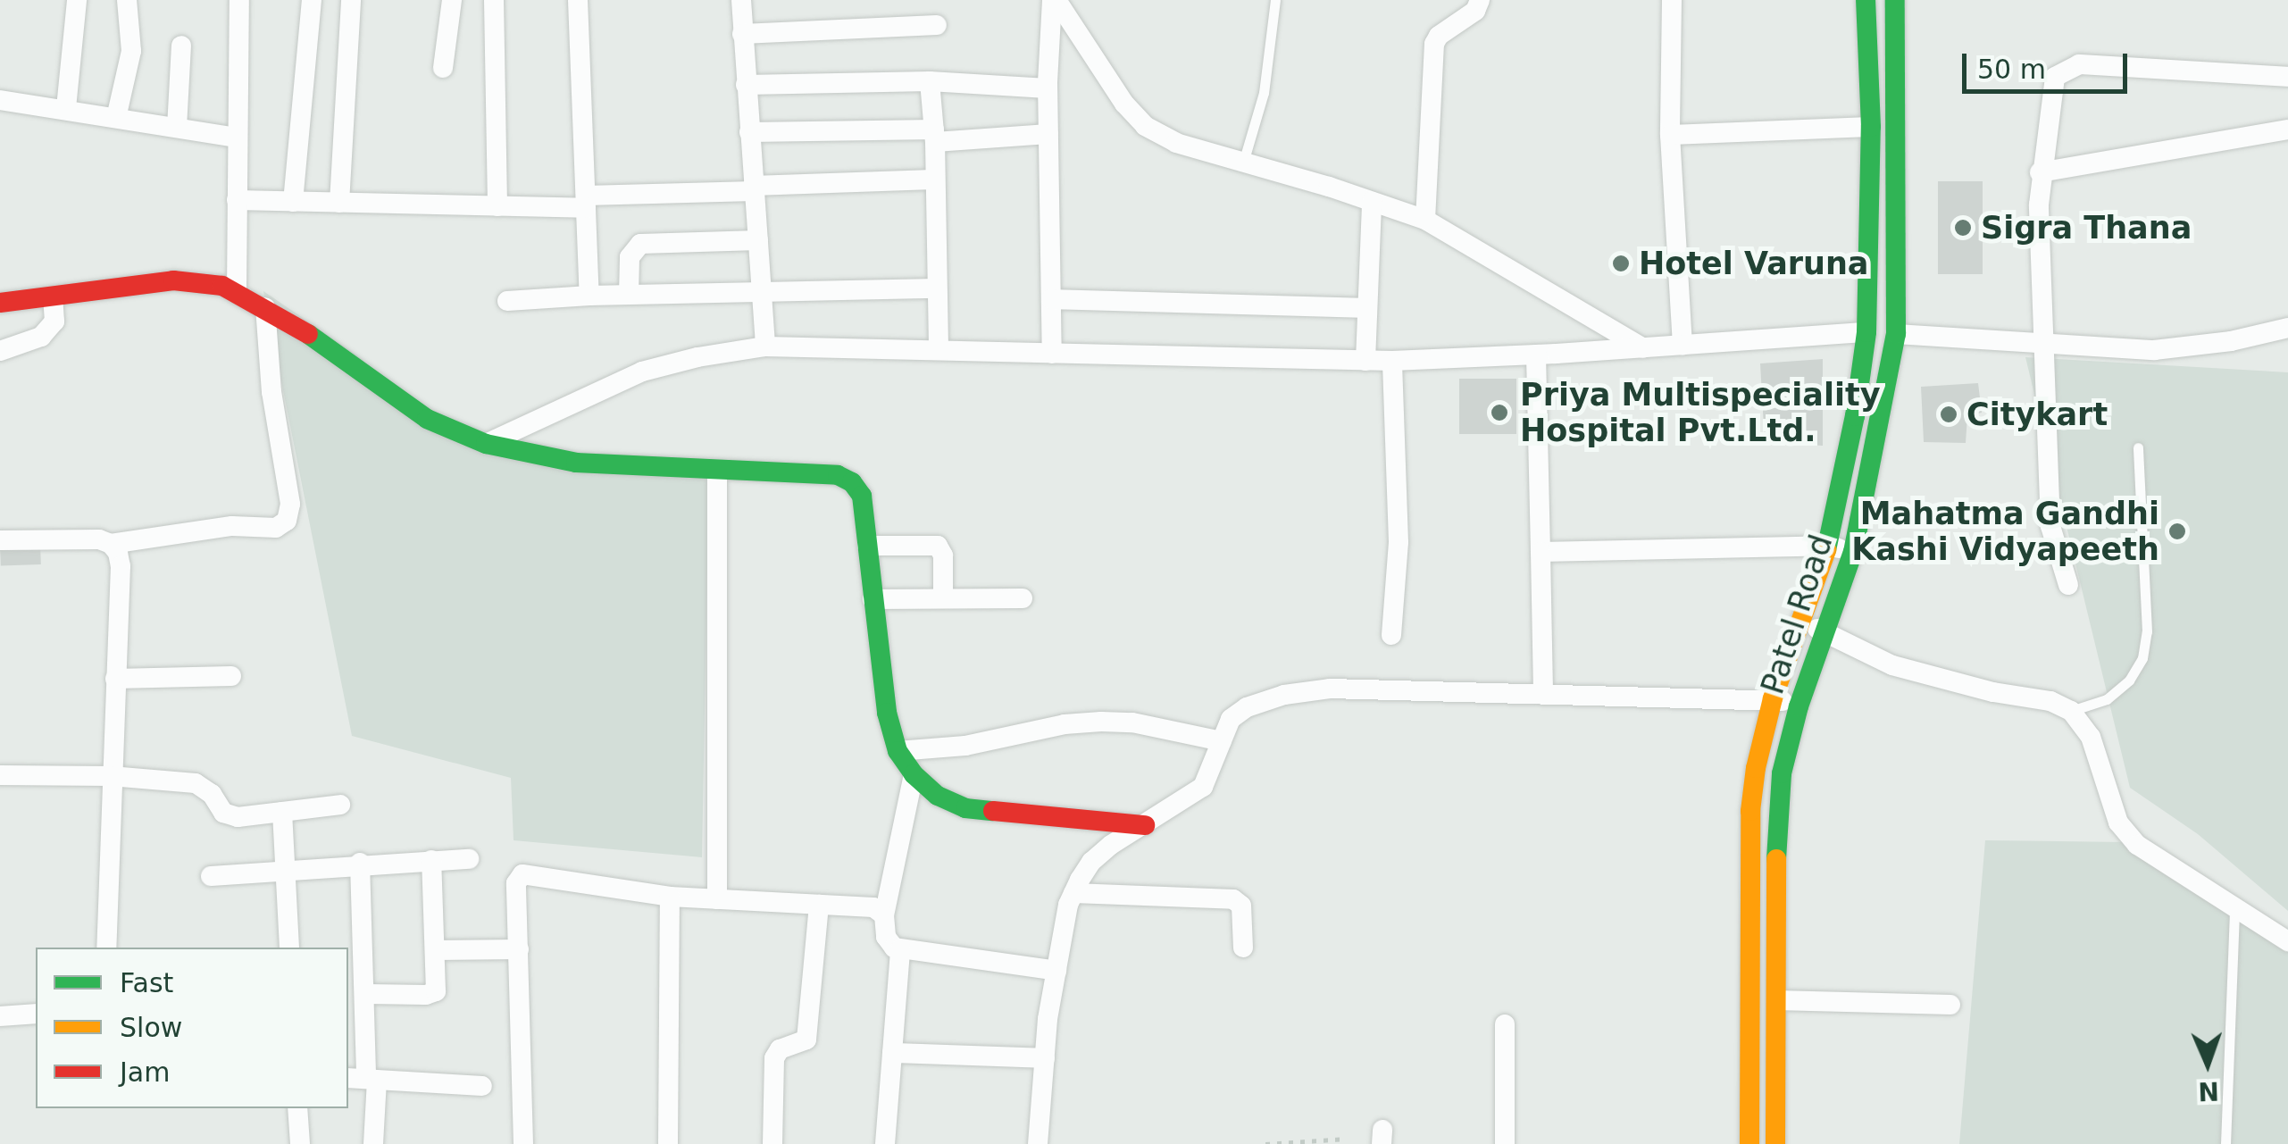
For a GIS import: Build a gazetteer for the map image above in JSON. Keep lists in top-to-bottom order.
{
  "streets": {
    "street": ["Patel Road"]
  },
  "places": [
    "Sigra Thana",
    "Hotel Varuna",
    "Priya Multispeciality Hospital Pvt.Ltd.",
    "Citykart",
    "Mahatma Gandhi Kashi Vidyapeeth"
  ],
  "legend": ["Fast", "Slow", "Jam"],
  "scale_bar": "50 m",
  "north": "bottom"
}
